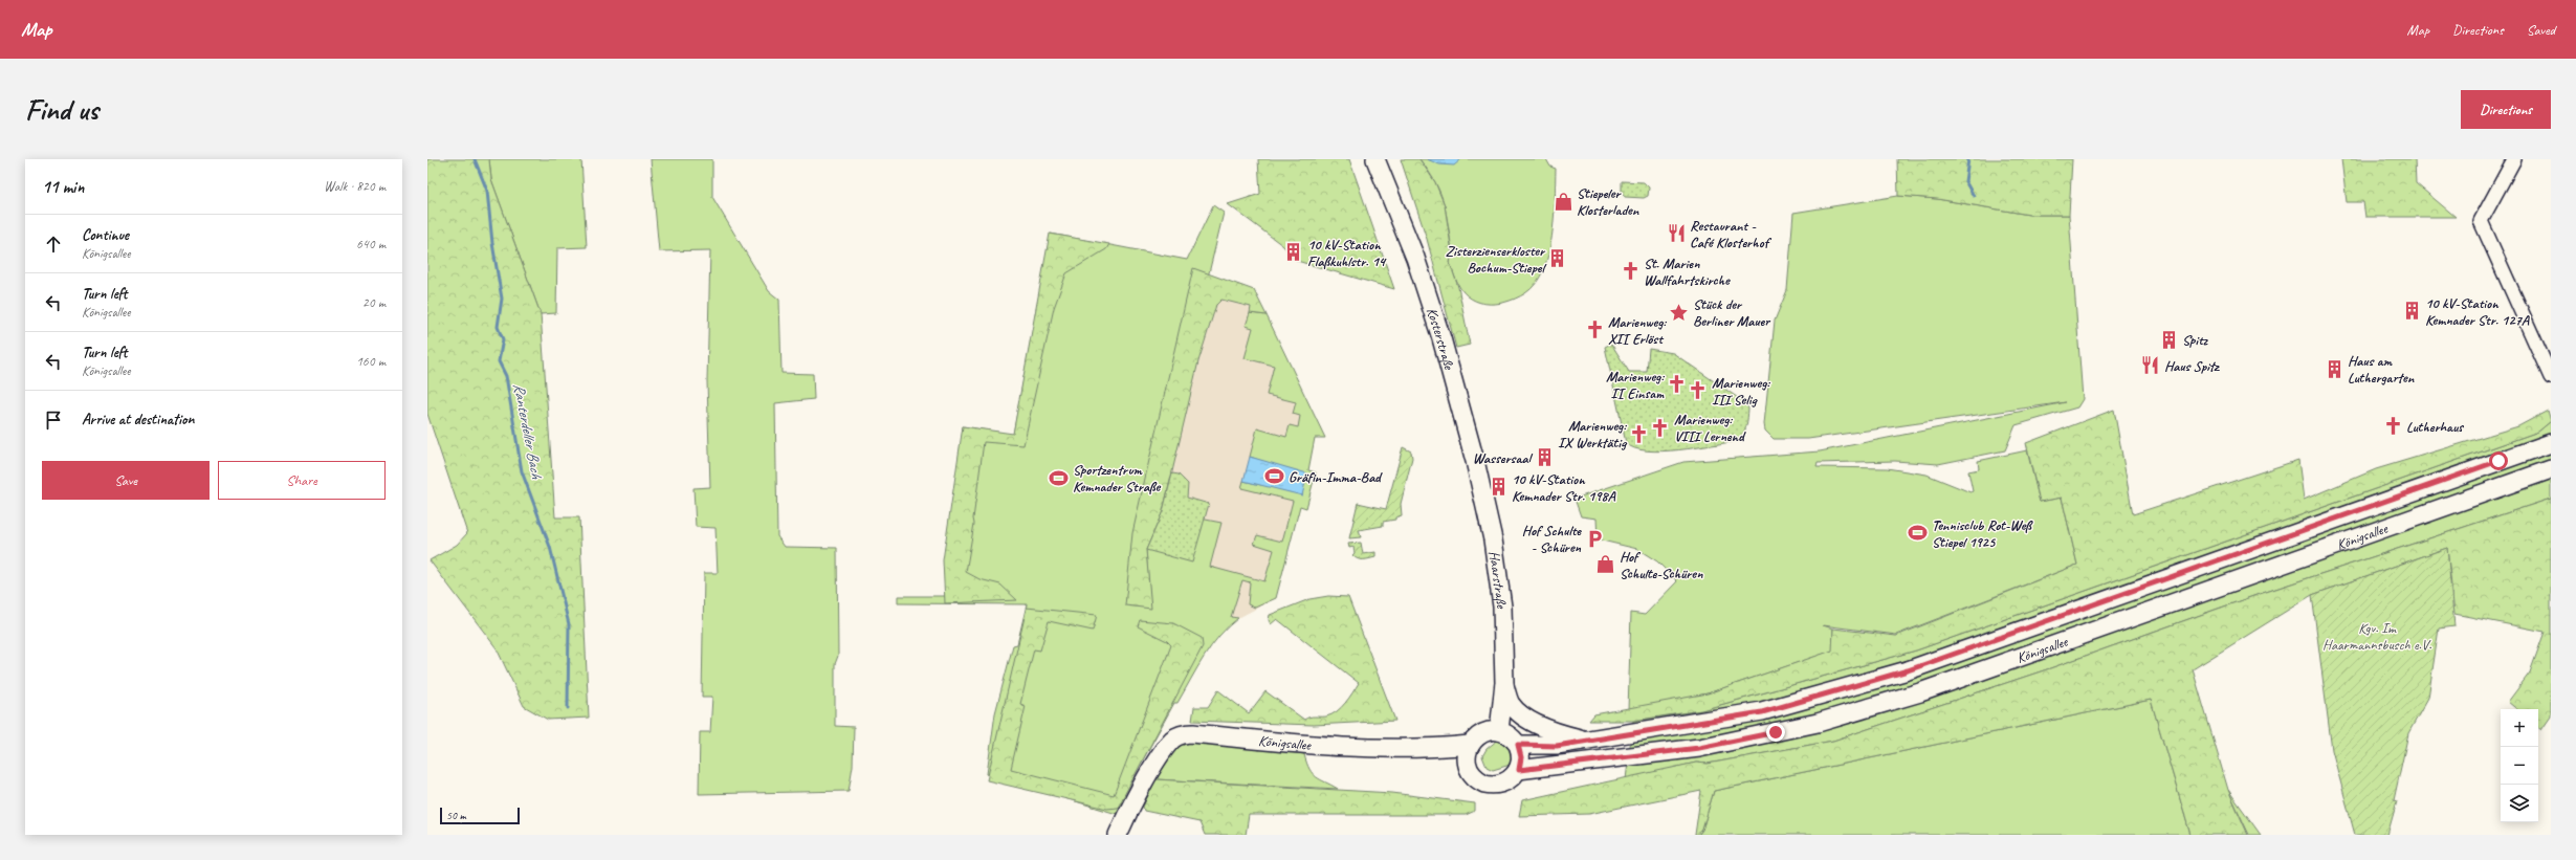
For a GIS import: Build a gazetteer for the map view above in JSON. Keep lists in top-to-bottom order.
{
  "streets": {
    "main road": ["Kosterstraße", "Königsallee", "Haarstraße"]
  },
  "crossings": [
    ["Kosterstraße", "Haarstraße"],
    ["Königsallee", "Haarstraße"]
  ],
  "water": ["Ranterdeller Bach"],
  "parks": ["Kgv. Im Haarmannsbusch e.V."],
  "places": {
    "shop": ["Stiepeler Klosterladen", "Hof Schulte-Schüren"],
    "restaurant": ["Restaurant - Café Klosterhof", "Haus Spitz"],
    "building": [
      "10 kV-Station Flaßkuhlstr. 14",
      "Zisterzienserkloster Bochum-Stiepel",
      "10 kV-Station Kemnader Str. 127A",
      "Spitz",
      "Haus am Luthergarten",
      "Wassersaal",
      "10 kV-Station Kemnader Str. 198A"
    ],
    "church": [
      "St. Marien Wallfahrtskirche",
      "Marienweg: XII Erlöst",
      "Marienweg: II Einsam",
      "Marienweg: III Selig",
      "Lutherhaus",
      "Marienweg: VIII Lernend",
      "Marienweg: IX Werktätig"
    ],
    "place": ["Stück der Berliner Mauer"],
    "sports": ["Gräfin-Imma-Bad", "Sportzentrum Kemnader Straße", "Tennisclub Rot-Weß Stiepel 1925"],
    "parking": ["Hof Schulte - Schüren"]
  },
  "scale_bar": "50 m",
  "page": {
    "header": "Map",
    "nav": ["Map", "Directions", "Saved"],
    "buttons": [
      "Directions",
      ["Save", "Share"]
    ],
    "title": "Find us",
    "heading": ["11 min", "Walk · 820 m"],
    "list": [
      ["Continue", "Königsallee", "640 m"],
      ["Turn left", "Königsallee", "20 m"],
      ["Turn left", "Königsallee", "160 m"],
      "Arrive at destination"
    ],
    "map_buttons": ["+", "−"],
    "scale": "50 m"
  }
}
